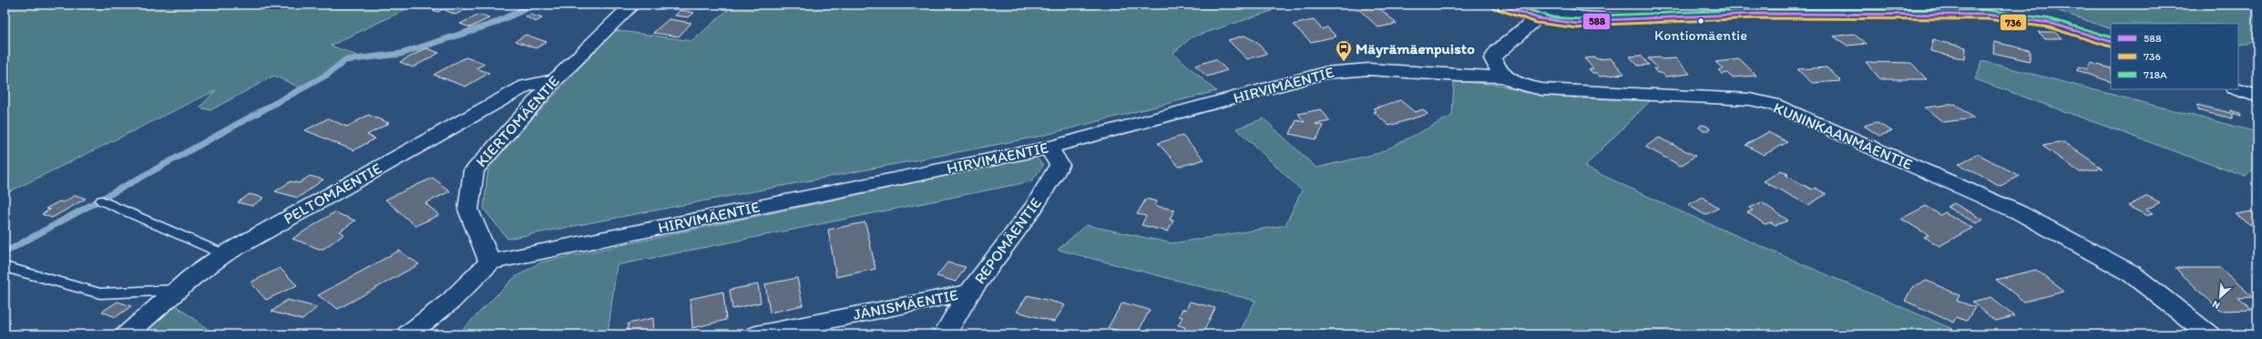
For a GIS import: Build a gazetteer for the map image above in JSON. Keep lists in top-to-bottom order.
{
  "streets": {
    "street": [
      "HIRVIMÄENTIE",
      "KIERTOMÄENTIE",
      "KUNINKAANMÄENTIE",
      "PELTOMÄENTIE",
      "REPOMÄENTIE",
      "JÄNISMÄENTIE"
    ]
  },
  "crossings": [
    ["HIRVIMÄENTIE", "KIERTOMÄENTIE"],
    ["HIRVIMÄENTIE", "KUNINKAANMÄENTIE"],
    ["HIRVIMÄENTIE", "REPOMÄENTIE"],
    ["KIERTOMÄENTIE", "PELTOMÄENTIE"],
    ["REPOMÄENTIE", "JÄNISMÄENTIE"]
  ],
  "places": {
    "other": ["Kontiomäentie"],
    "bus stop": ["Mäyrämäenpuisto"]
  },
  "lines": ["transit line 588", "transit line 718A", "transit line 736"],
  "legend": ["588", "736", "718A"],
  "north": "bottom left"
}
